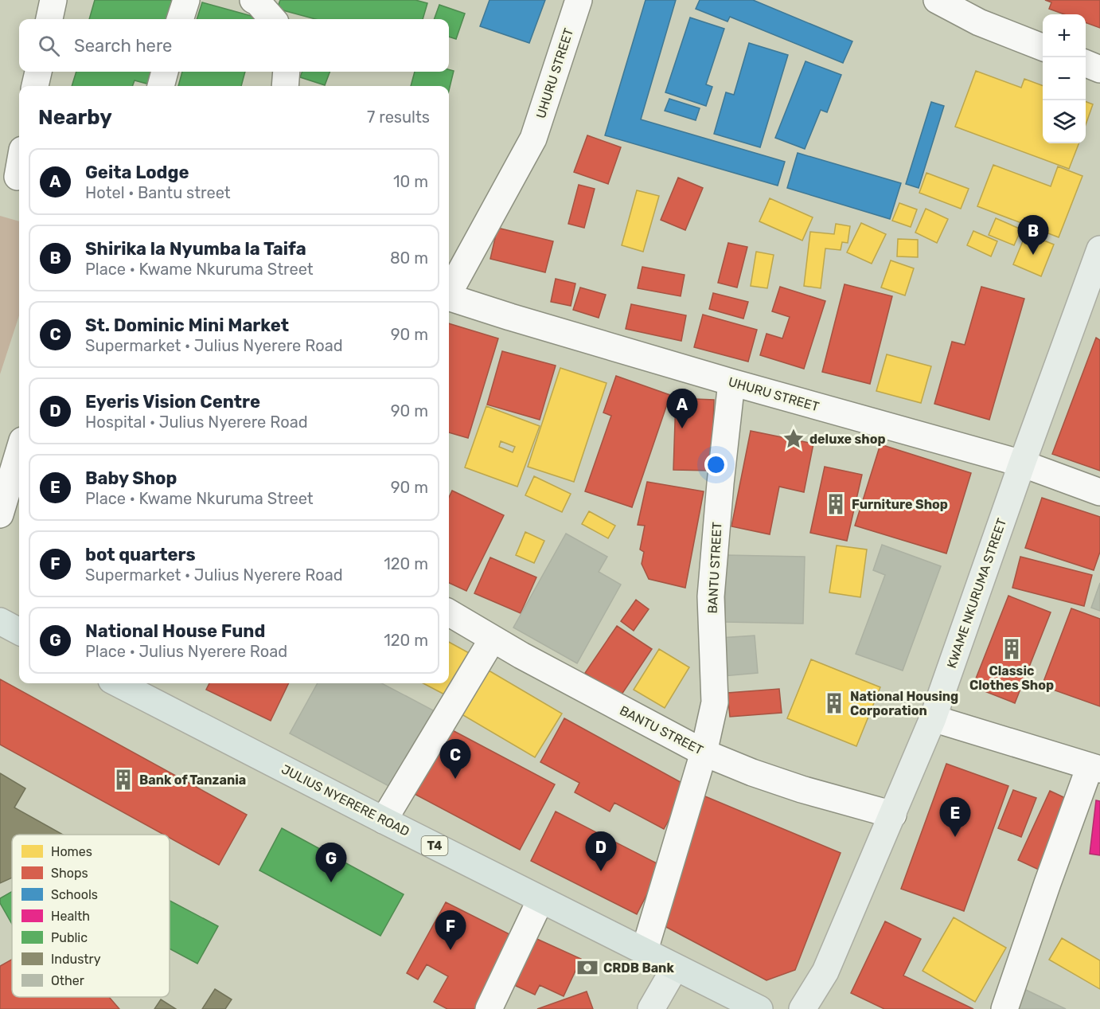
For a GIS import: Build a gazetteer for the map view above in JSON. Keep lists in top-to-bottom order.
{
  "streets": {
    "highway": ["JULIUS NYERERE ROAD", "T4"],
    "main road": ["KWAME NKURUMA STREET"],
    "street": ["UHURU STREET", "BANTU STREET"]
  },
  "crossings": [
    ["UHURU STREET", "BANTU STREET"],
    ["UHURU STREET", "KWAME NKURUMA STREET"],
    ["BANTU STREET", "KWAME NKURUMA STREET"],
    ["BANTU STREET", "JULIUS NYERERE ROAD"]
  ],
  "places": {
    "place": ["deluxe shop"],
    "building": [
      "Furniture Shop",
      "Classic Clothes Shop",
      "National Housing Corporation",
      "Bank of Tanzania"
    ],
    "bank": ["CRDB Bank"]
  },
  "legend": [
    "Homes",
    "Shops",
    "Schools",
    "Health",
    "Public",
    "Industry",
    "Other"
  ],
  "page": {
    "map_buttons": ["+", "−"],
    "search": "Search here",
    "heading": ["Nearby", "7 results"],
    "list": [
      {
        "mark": "A",
        "name": "Geita Lodge",
        "note": "Hotel · Bantu street",
        "value": "10 m"
      },
      {
        "mark": "B",
        "name": "Shirika la Nyumba la Taifa",
        "note": "Place · Kwame Nkuruma Street",
        "value": "80 m"
      },
      {
        "mark": "C",
        "name": "St. Dominic Mini Market",
        "note": "Supermarket · Julius Nyerere Road",
        "value": "90 m"
      },
      {
        "mark": "D",
        "name": "Eyeris Vision Centre",
        "note": "Hospital · Julius Nyerere Road",
        "value": "90 m"
      },
      {
        "mark": "E",
        "name": "Baby Shop",
        "note": "Place · Kwame Nkuruma Street",
        "value": "90 m"
      },
      {
        "mark": "F",
        "name": "bot quarters",
        "note": "Supermarket · Julius Nyerere Road",
        "value": "120 m"
      },
      {
        "mark": "G",
        "name": "National House Fund",
        "note": "Place · Julius Nyerere Road",
        "value": "120 m"
      }
    ],
    "pins": [
      "B",
      "A",
      "C",
      "E",
      "D",
      "G",
      "F"
    ]
  }
}
